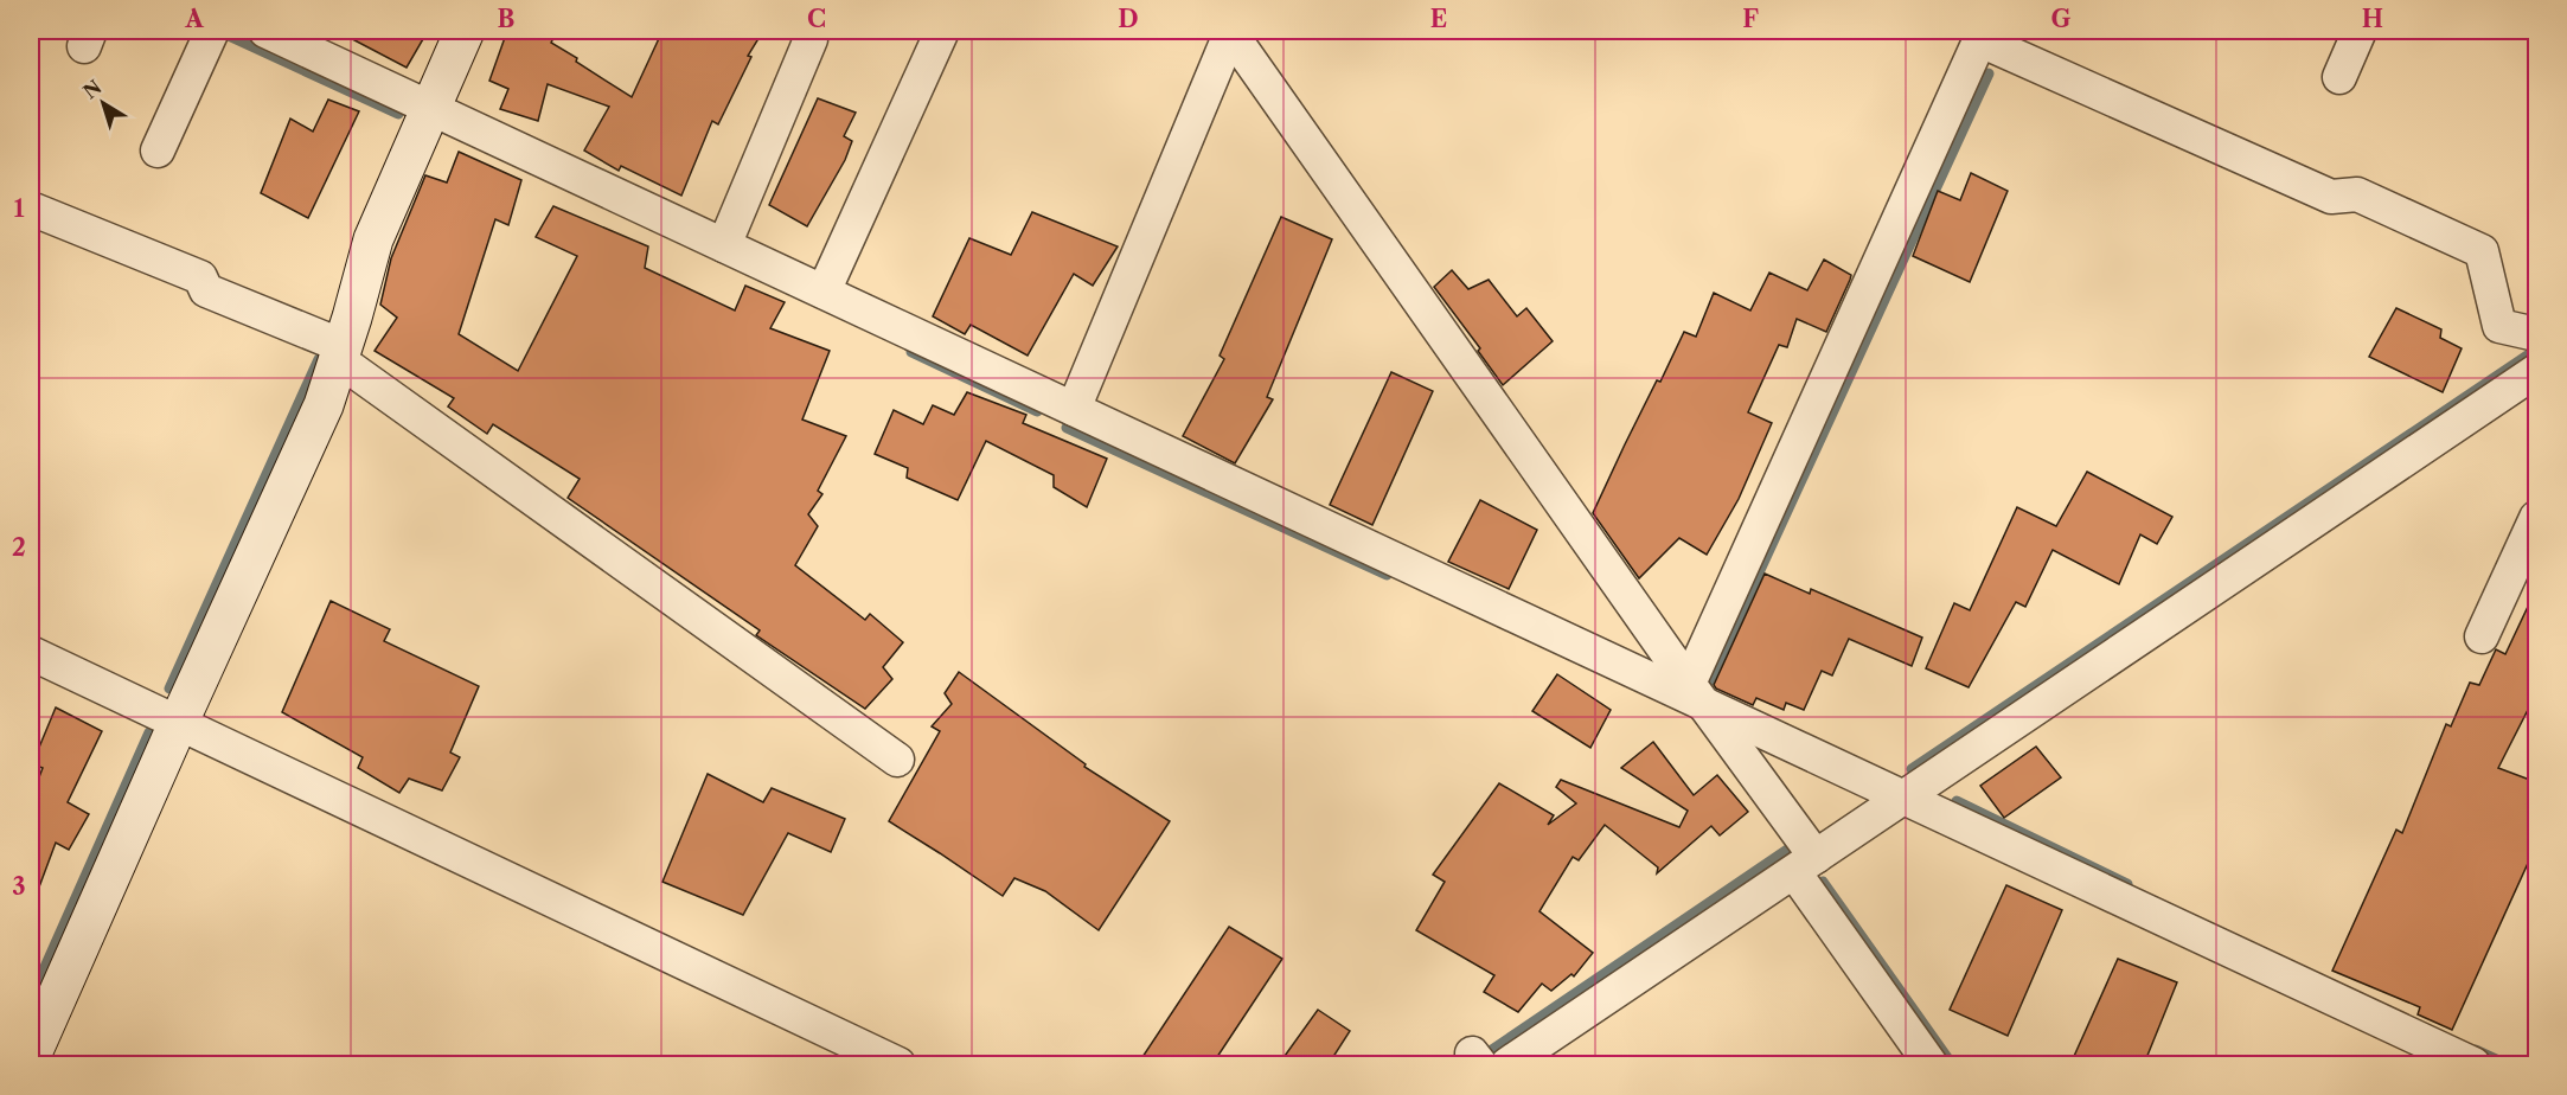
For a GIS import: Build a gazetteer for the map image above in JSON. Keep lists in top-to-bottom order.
{
  "north": "top left",
  "grid": {
    "columns": [
      "A",
      "B",
      "C",
      "D",
      "E",
      "F",
      "G",
      "H"
    ],
    "rows": ["1", "2", "3"]
  }
}
